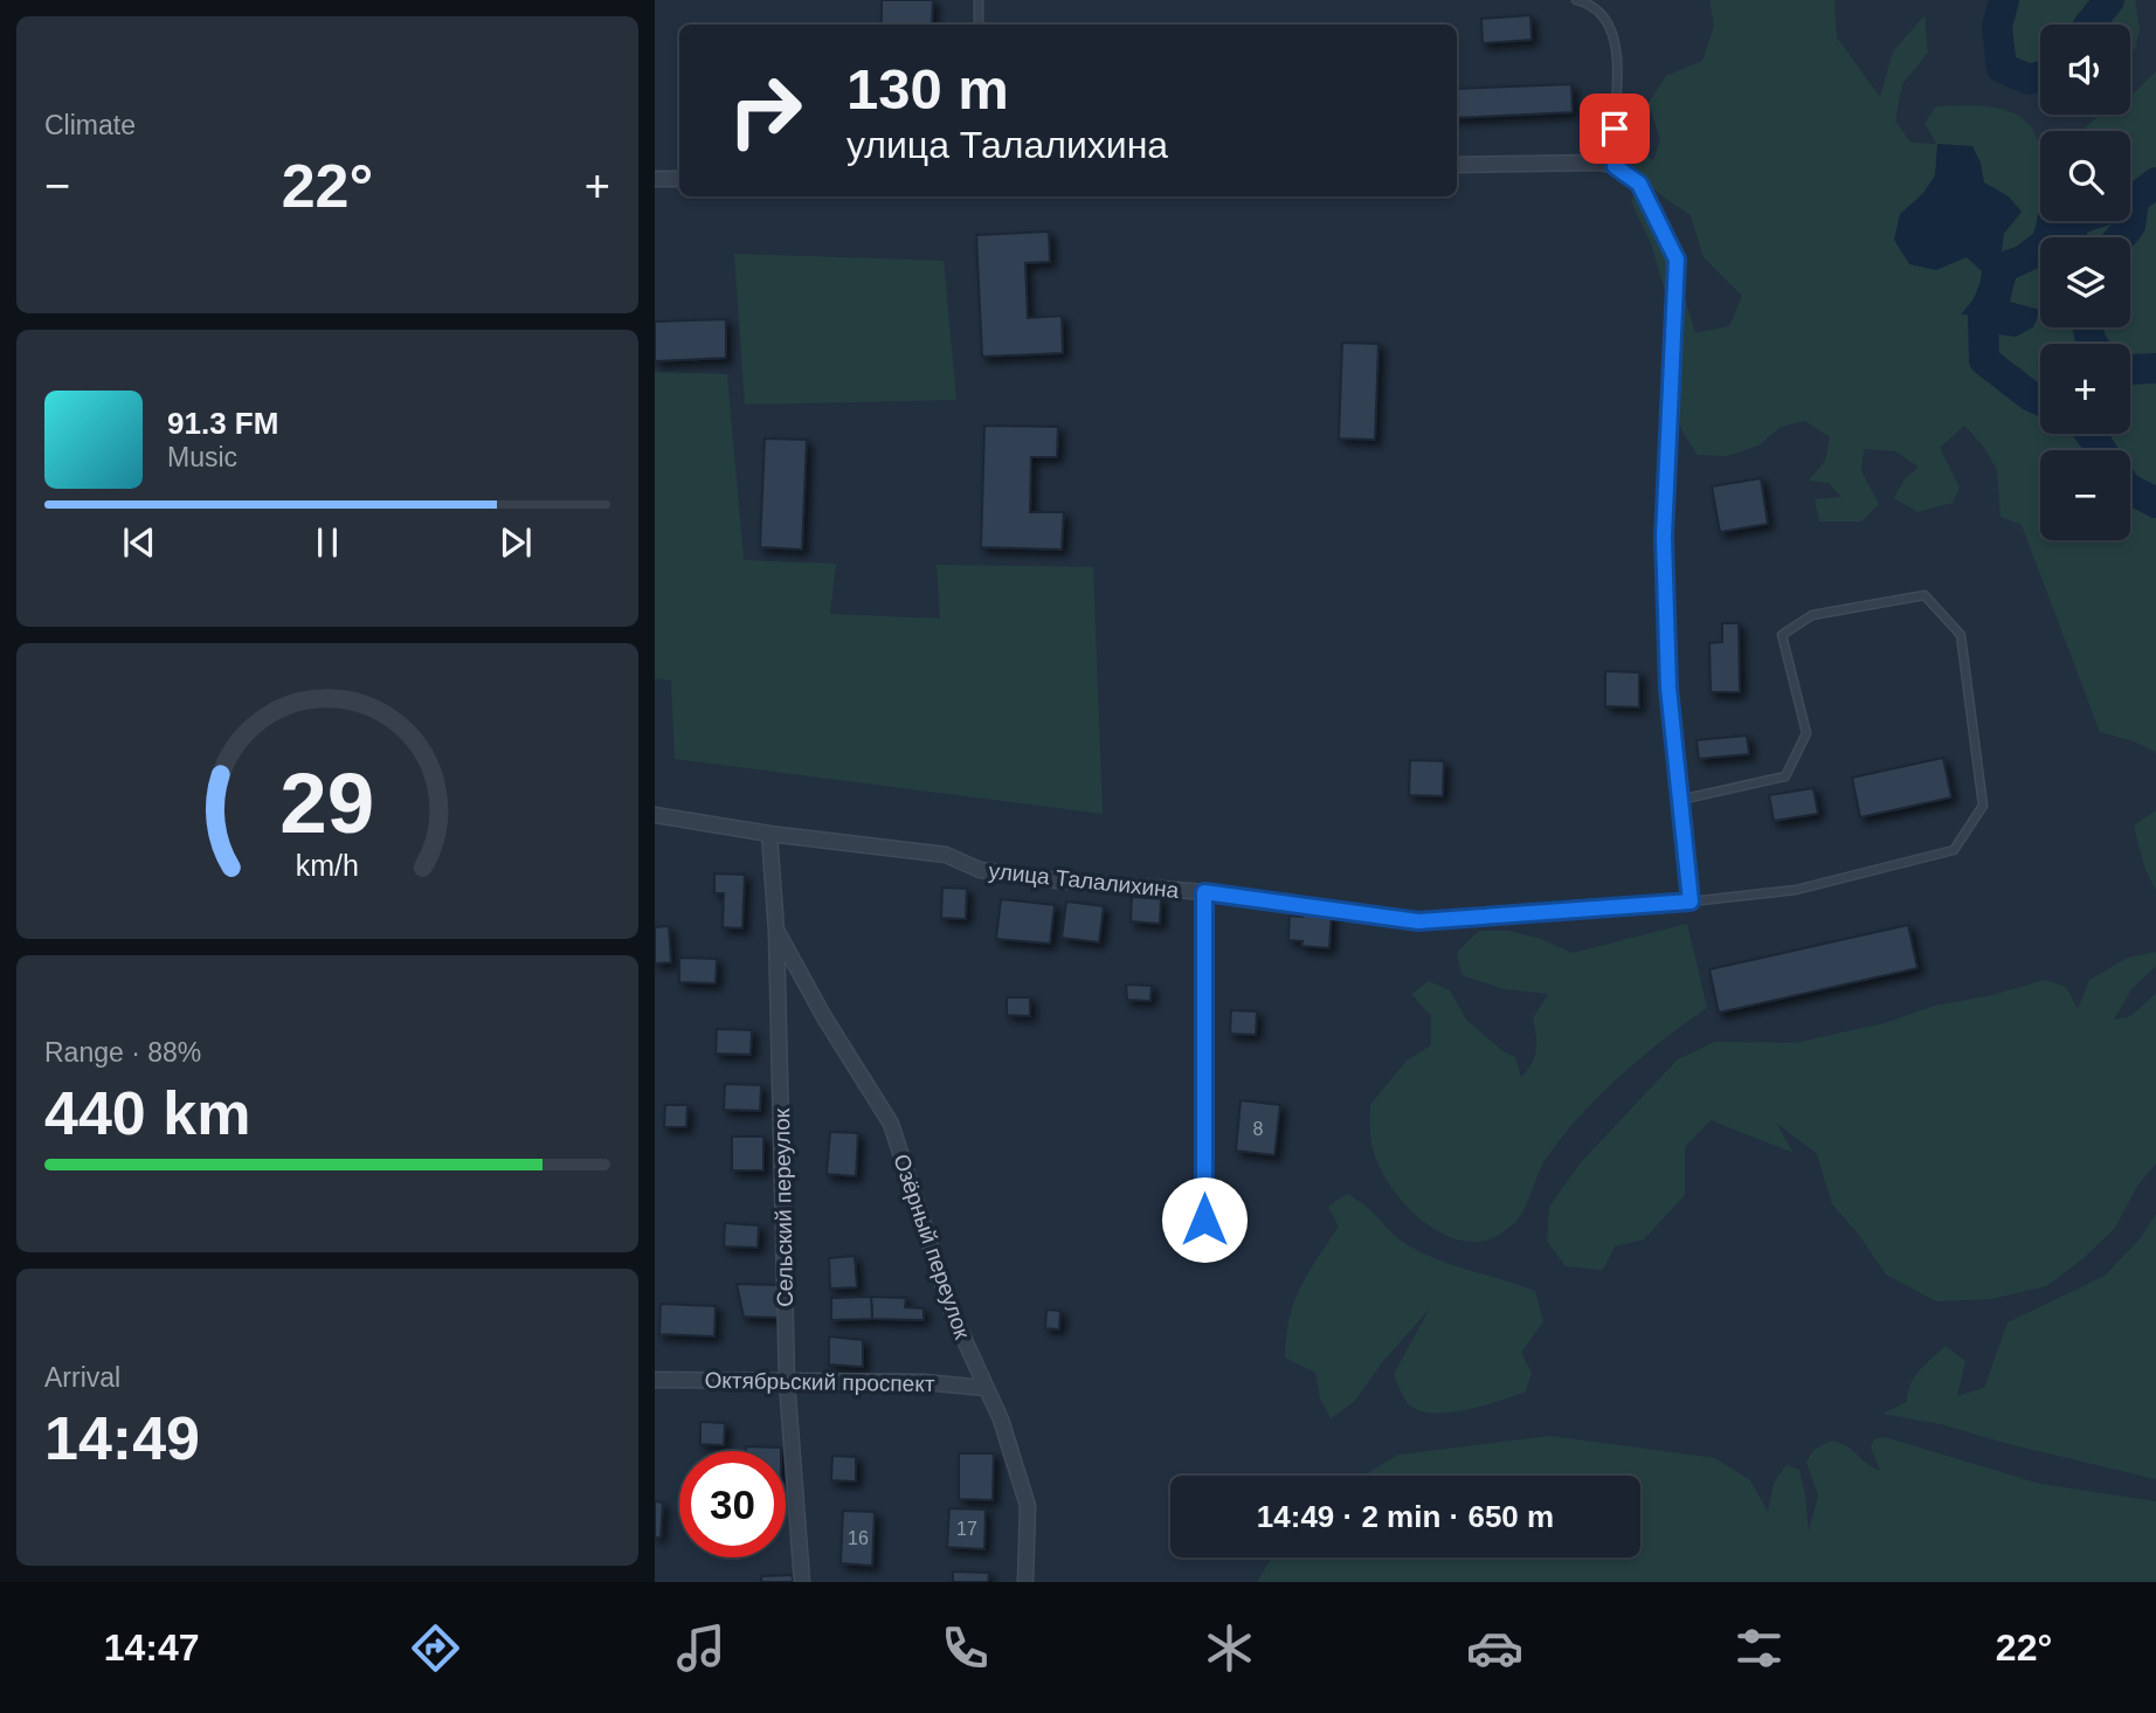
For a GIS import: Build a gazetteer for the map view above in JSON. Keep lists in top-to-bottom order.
{
  "streets": {
    "street": [
      "улица Талалихина",
      "Сельский переулок",
      "Озёрный переулок",
      "Октябрьский проспект"
    ]
  },
  "crossings": [
    ["улица Талалихина", "Сельский переулок"],
    ["Сельский переулок", "Озёрный переулок"],
    ["Сельский переулок", "Октябрьский проспект"],
    ["Озёрный переулок", "Октябрьский проспект"]
  ],
  "house_numbers": ["8", "17", "16"],
  "page": {
    "tile": [
      "Climate",
      ["Range · 88%", "440 km"],
      ["Arrival", "14:49"]
    ],
    "map_buttons": ["+", "−"],
    "turn": ["130 m", "улица Талалихина"],
    "heat": ["−", "22°", "+"],
    "song": ["91.3 FM", "Music"],
    "limit": "30",
    "trip": "14:49 · 2 min · 650 m",
    "tabs": ["14:47", "22°"],
    "gauge": ["29", "km/h"]
  }
}
